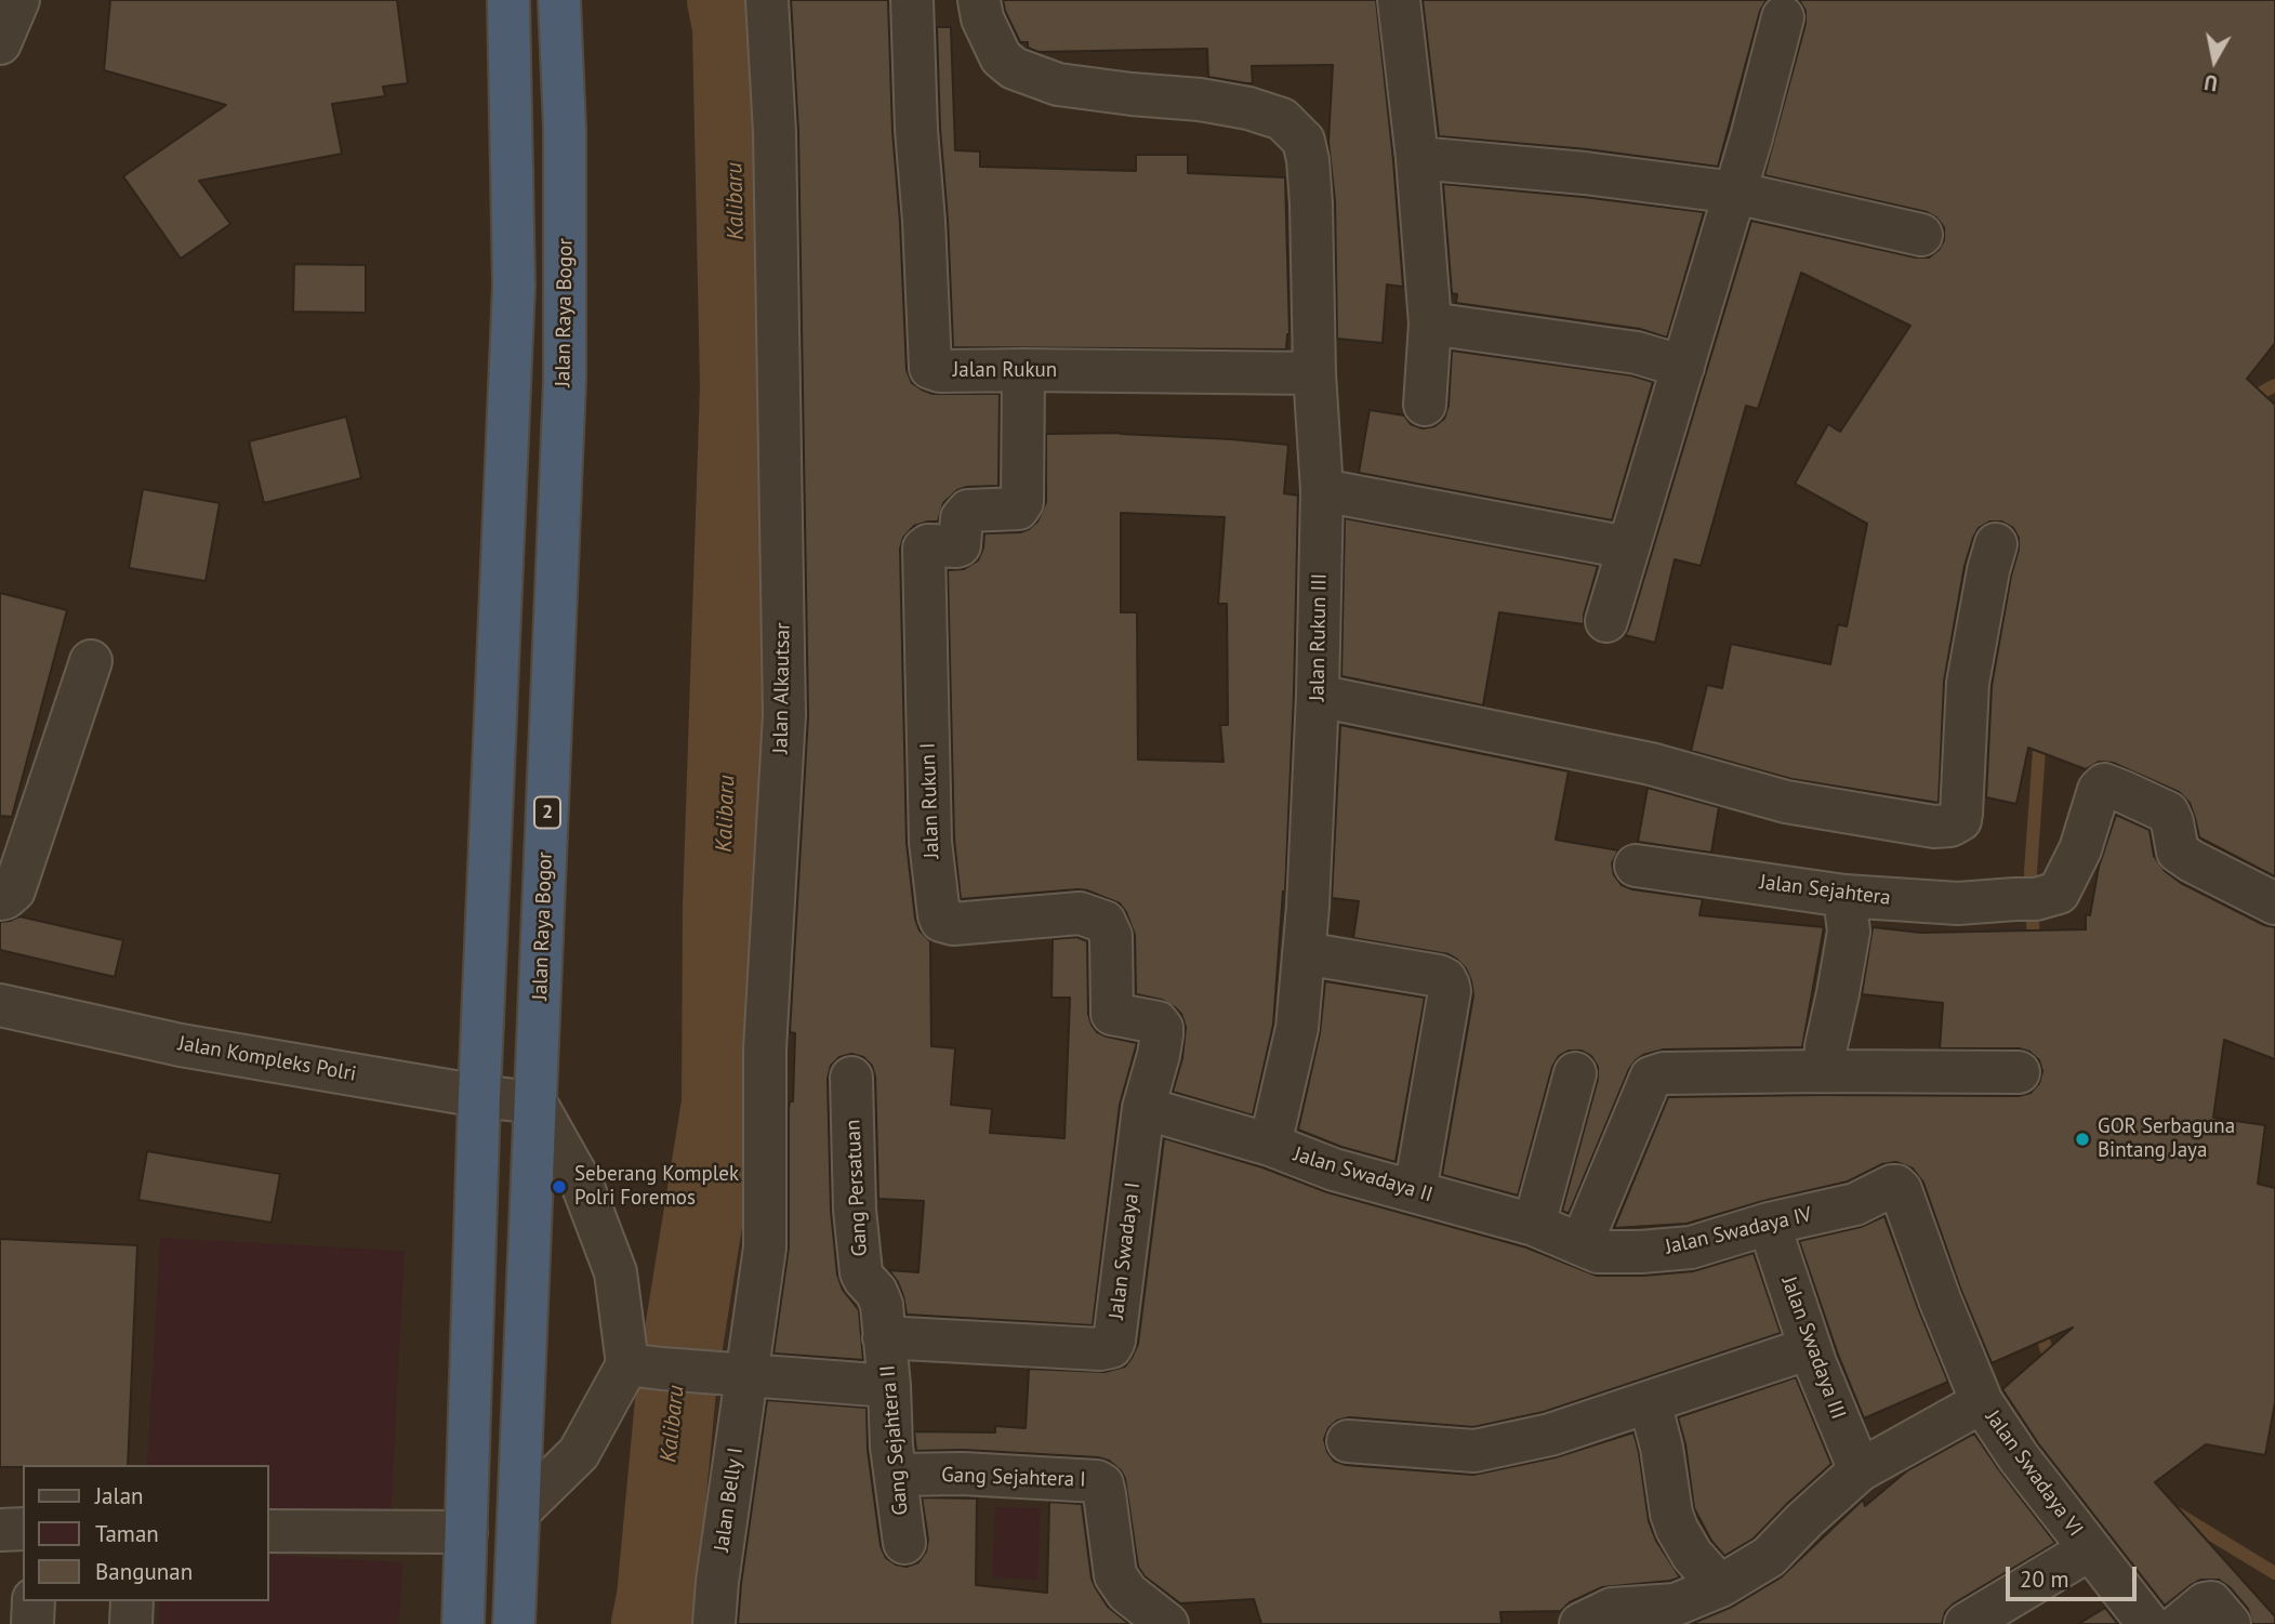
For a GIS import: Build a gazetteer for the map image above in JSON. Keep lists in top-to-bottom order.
{
  "streets": {
    "highway": ["Jalan Raya Bogor", "2"],
    "street": [
      "Jalan Rukun",
      "Jalan Rukun III",
      "Jalan Alkautsar",
      "Jalan Rukun I",
      "Jalan Sejahtera",
      "Jalan Kompleks Polri",
      "Jalan Swadaya II",
      "Gang Persatuan",
      "Jalan Swadaya IV",
      "Jalan Swadaya I",
      "Jalan Swadaya III",
      "Gang Sejahtera II",
      "Jalan Swadaya VI",
      "Gang Sejahtera I",
      "Jalan Belly I"
    ]
  },
  "crossings": [
    ["Jalan Raya Bogor", "Jalan Kompleks Polri"],
    ["Jalan Rukun", "Jalan Rukun III"],
    ["Jalan Rukun", "Jalan Rukun I"],
    ["Jalan Rukun III", "Jalan Swadaya II"],
    ["Jalan Alkautsar", "Jalan Belly I"],
    ["Jalan Rukun I", "Jalan Swadaya II"],
    ["Jalan Rukun I", "Jalan Swadaya I"],
    ["Jalan Swadaya II", "Jalan Swadaya IV"],
    ["Jalan Swadaya II", "Jalan Swadaya I"],
    ["Gang Persatuan", "Jalan Swadaya I"],
    ["Gang Persatuan", "Gang Sejahtera II"],
    ["Jalan Swadaya IV", "Jalan Swadaya III"],
    ["Jalan Swadaya IV", "Jalan Swadaya VI"],
    ["Jalan Swadaya I", "Gang Sejahtera II"],
    ["Gang Sejahtera II", "Gang Sejahtera I"]
  ],
  "water": ["Kalibaru"],
  "places": ["GOR Serbaguna Bintang Jaya", "Seberang Komplek Polri Foremos"],
  "legend": ["Jalan", "Taman", "Bangunan"],
  "scale_bar": "20 m",
  "north": "bottom"
}
